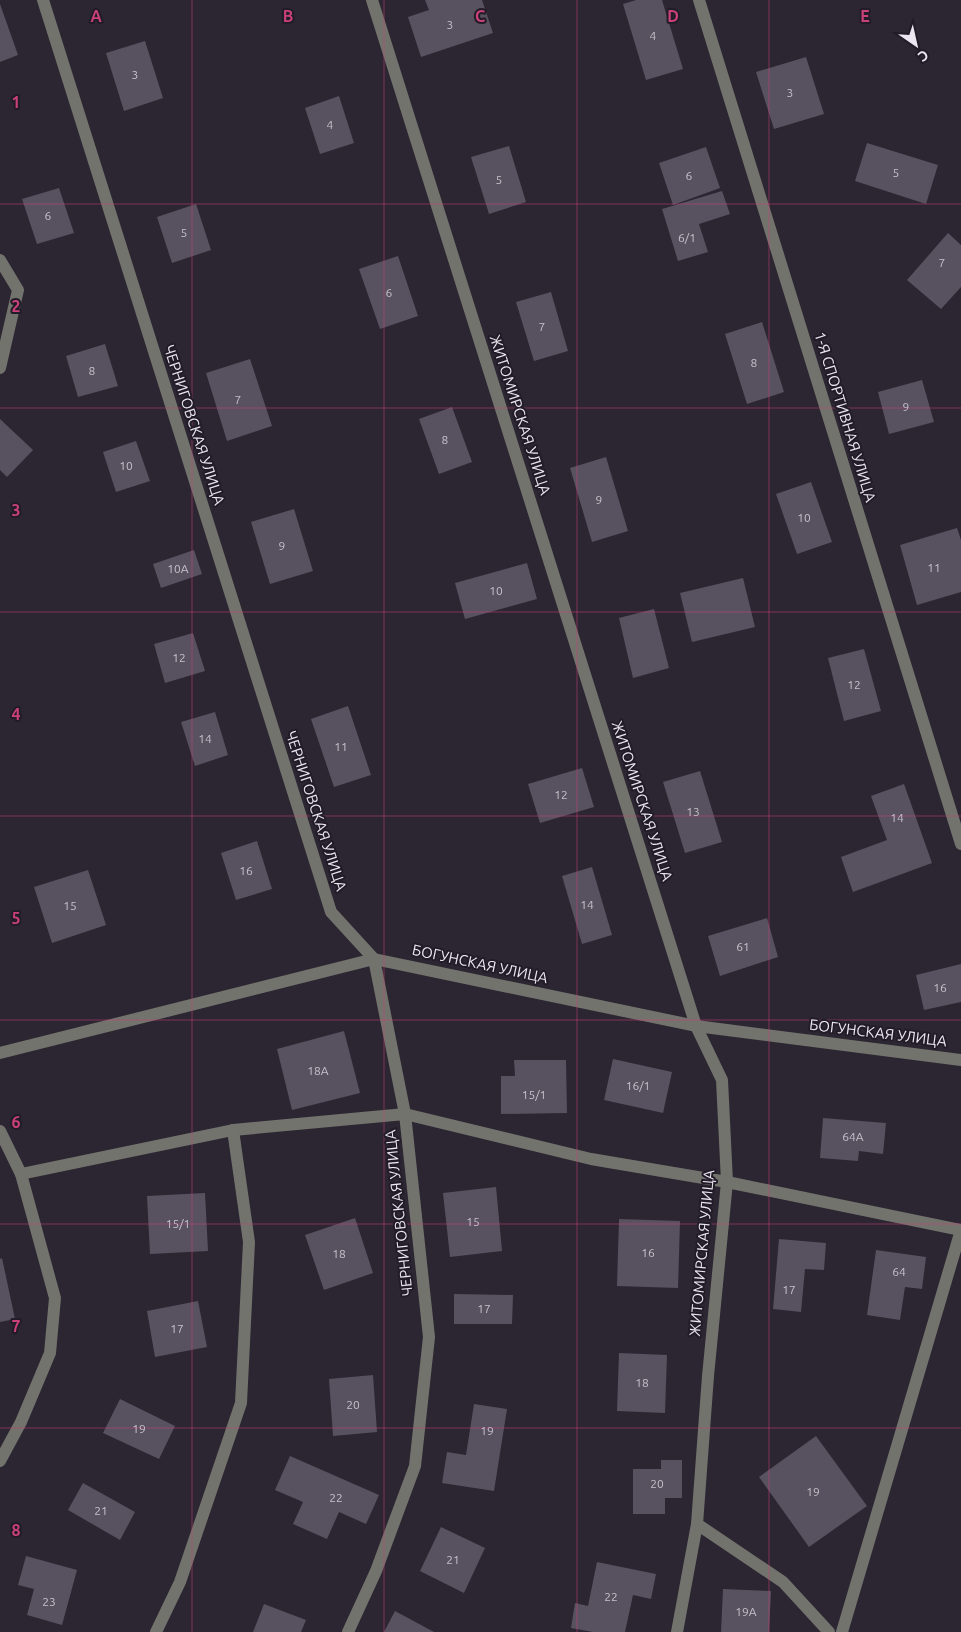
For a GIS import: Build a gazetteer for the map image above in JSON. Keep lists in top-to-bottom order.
{
  "streets": {
    "street": [
      "ЖИТОМИРСКАЯ УЛИЦА",
      "1-Я СПОРТИВНАЯ УЛИЦА",
      "ЧЕРНИГОВСКАЯ УЛИЦА",
      "БОГУНСКАЯ УЛИЦА"
    ]
  },
  "crossings": [
    ["ЖИТОМИРСКАЯ УЛИЦА", "БОГУНСКАЯ УЛИЦА"],
    ["ЧЕРНИГОВСКАЯ УЛИЦА", "БОГУНСКАЯ УЛИЦА"]
  ],
  "house_numbers": [
    "3",
    "4",
    "3",
    "3",
    "4",
    "5",
    "6",
    "5",
    "6",
    "5",
    "6/1",
    "7",
    "6",
    "7",
    "8",
    "8",
    "7",
    "9",
    "8",
    "10",
    "9",
    "10",
    "9",
    "11",
    "10А",
    "10",
    "12",
    "12",
    "14",
    "11",
    "12",
    "13",
    "14",
    "16",
    "14",
    "15",
    "61",
    "16",
    "18А",
    "16/1",
    "15/1",
    "64А",
    "15",
    "15/1",
    "16",
    "18",
    "64",
    "17",
    "17",
    "17",
    "18",
    "20",
    "19",
    "19",
    "20",
    "19",
    "22",
    "21",
    "21",
    "22",
    "23",
    "19А"
  ],
  "north": "bottom right",
  "grid": {
    "columns": [
      "A",
      "B",
      "C",
      "D",
      "E"
    ],
    "rows": [
      "1",
      "2",
      "3",
      "4",
      "5",
      "6",
      "7",
      "8"
    ]
  }
}
